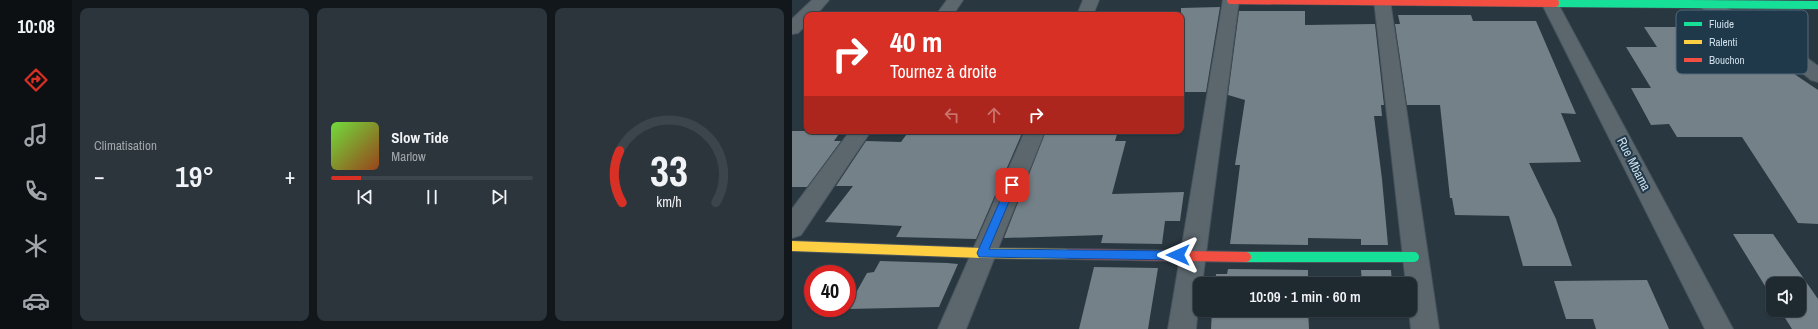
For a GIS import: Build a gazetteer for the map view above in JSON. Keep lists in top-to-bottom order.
{
  "streets": {
    "street": ["Rue Mbama"]
  },
  "legend": ["Fluide", "Ralenti", "Bouchon"],
  "page": {
    "tabs": "10:08",
    "tile": "Climatisation",
    "turn": ["40 m", "Tournez à droite"],
    "song": ["Slow Tide", "Marlow"],
    "heat": ["−", "19°", "+"],
    "limit": "40",
    "trip": "10:09 · 1 min · 60 m",
    "gauge": ["33", "km/h"]
  }
}
